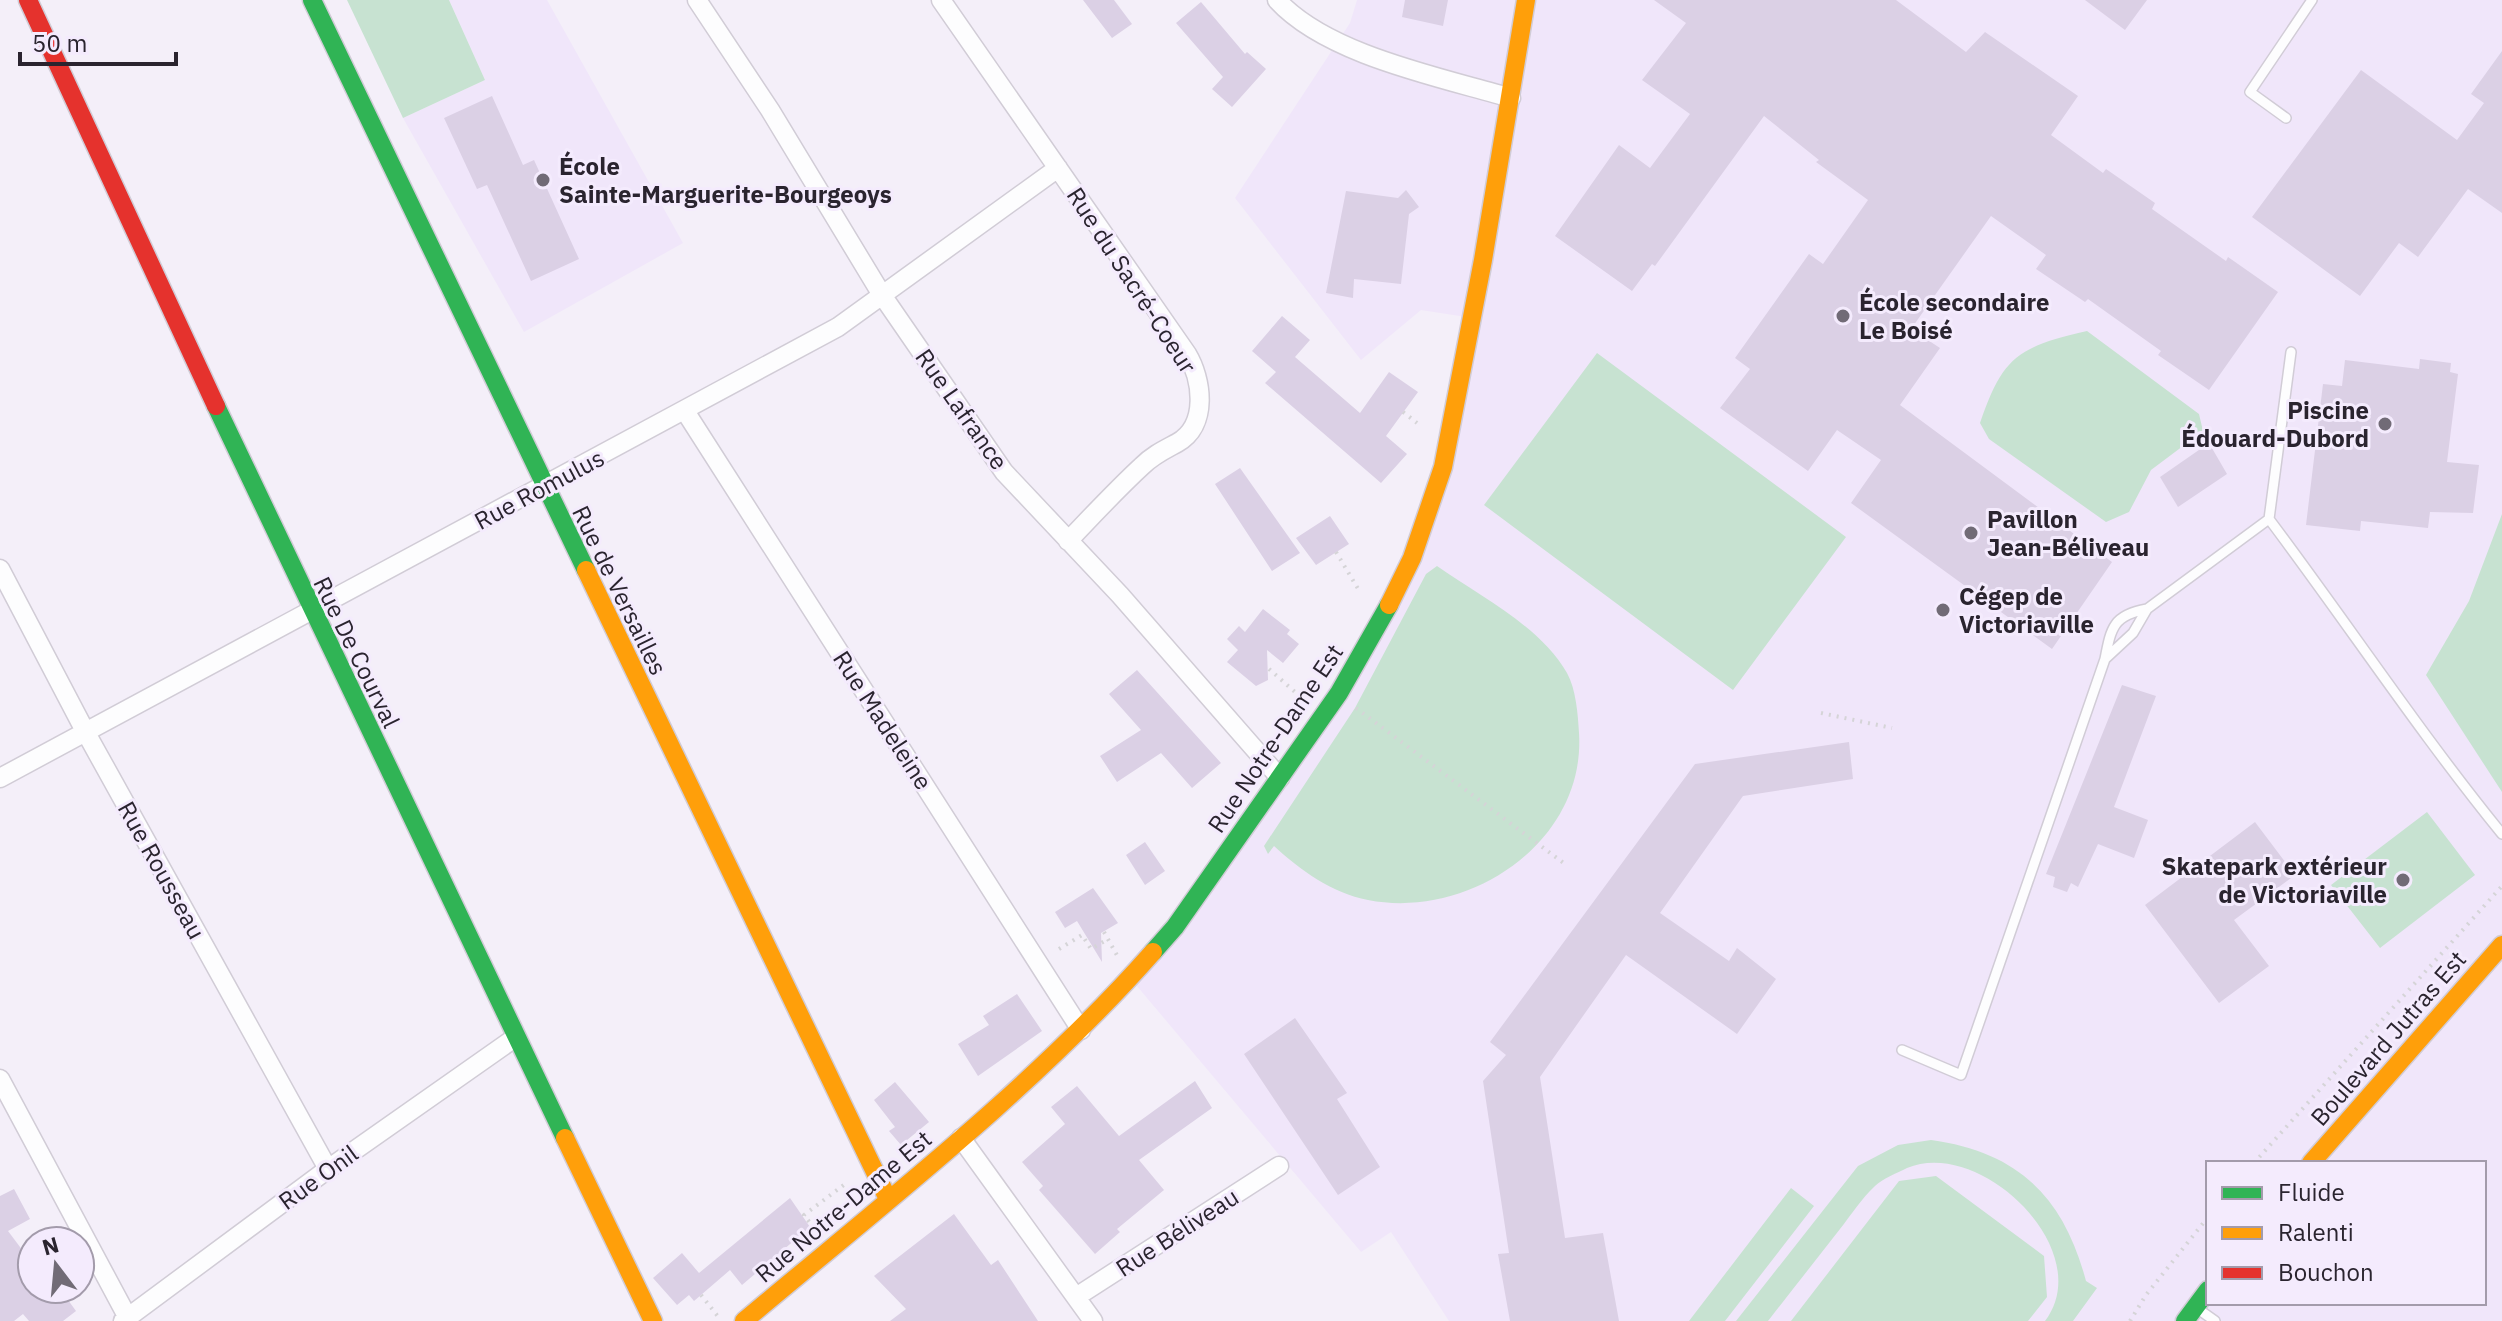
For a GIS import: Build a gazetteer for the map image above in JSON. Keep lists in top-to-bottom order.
{
  "streets": {
    "street": [
      "Rue du Sacré-Coeur",
      "Rue Lafrance",
      "Rue Romulus",
      "Rue de Versailles",
      "Rue De Courval",
      "Rue Madeleine",
      "Rue Notre-Dame Est",
      "Rue Rousseau",
      "Boulevard Jutras Est",
      "Rue Onil",
      "Rue Béliveau"
    ]
  },
  "crossings": [
    ["Rue du Sacré-Coeur", "Rue Lafrance"],
    ["Rue du Sacré-Coeur", "Rue Romulus"],
    ["Rue Lafrance", "Rue Romulus"],
    ["Rue Lafrance", "Rue Notre-Dame Est"],
    ["Rue Romulus", "Rue de Versailles"],
    ["Rue Romulus", "Rue De Courval"],
    ["Rue Romulus", "Rue Madeleine"],
    ["Rue Romulus", "Rue Rousseau"],
    ["Rue de Versailles", "Rue Notre-Dame Est"],
    ["Rue De Courval", "Rue Onil"],
    ["Rue Madeleine", "Rue Notre-Dame Est"],
    ["Rue Rousseau", "Rue Onil"]
  ],
  "places": [
    "École Sainte-Marguerite-Bourgeoys",
    "École secondaire Le Boisé",
    "Piscine Édouard-Dubord",
    "Pavillon Jean-Béliveau",
    "Cégep de Victoriaville",
    "Skatepark extérieur de Victoriaville"
  ],
  "legend": ["Fluide", "Ralenti", "Bouchon"],
  "scale_bar": "50 m",
  "north": "top"
}
